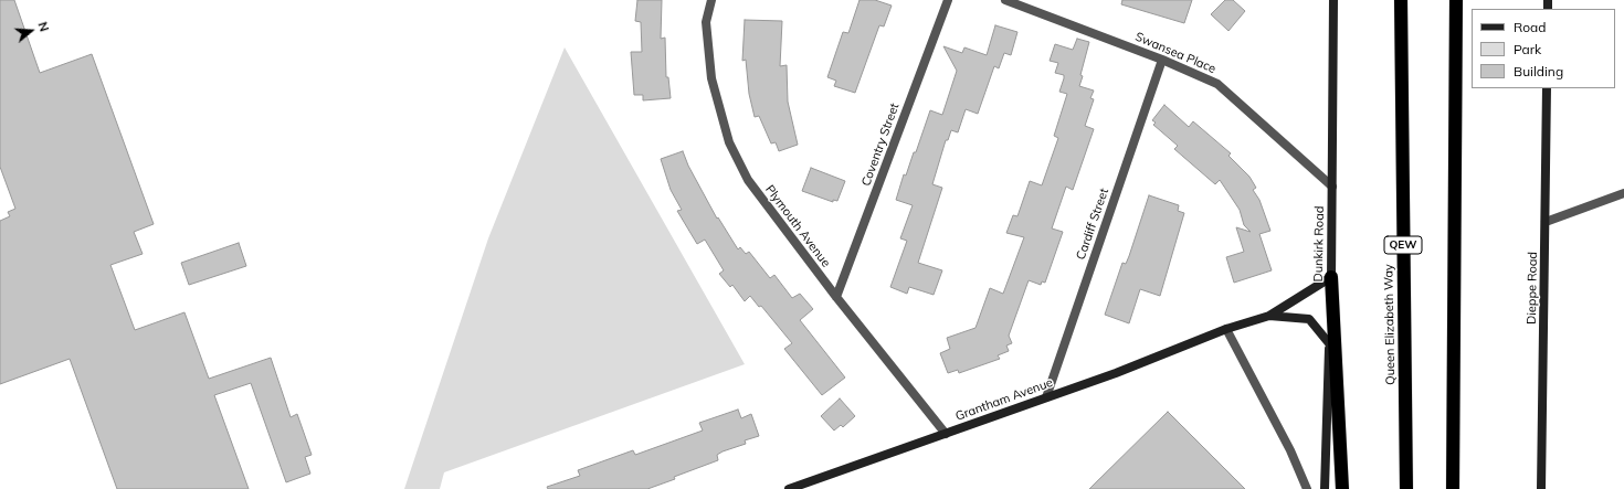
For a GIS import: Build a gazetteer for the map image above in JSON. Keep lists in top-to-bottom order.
{
  "streets": {
    "highway": ["QEW", "Queen Elizabeth Way"],
    "street": [
      "Swansea Place",
      "Coventry Street",
      "Cardiff Street",
      "Plymouth Avenue",
      "Dunkirk Road",
      "Dieppe Road",
      "Grantham Avenue"
    ]
  },
  "crossings": [
    ["Swansea Place", "Cardiff Street"],
    ["Swansea Place", "Dunkirk Road"],
    ["Coventry Street", "Plymouth Avenue"],
    ["Cardiff Street", "Grantham Avenue"],
    ["Plymouth Avenue", "Grantham Avenue"],
    ["Dunkirk Road", "Grantham Avenue"]
  ],
  "legend": ["Road", "Park", "Building"],
  "north": "right"
}
